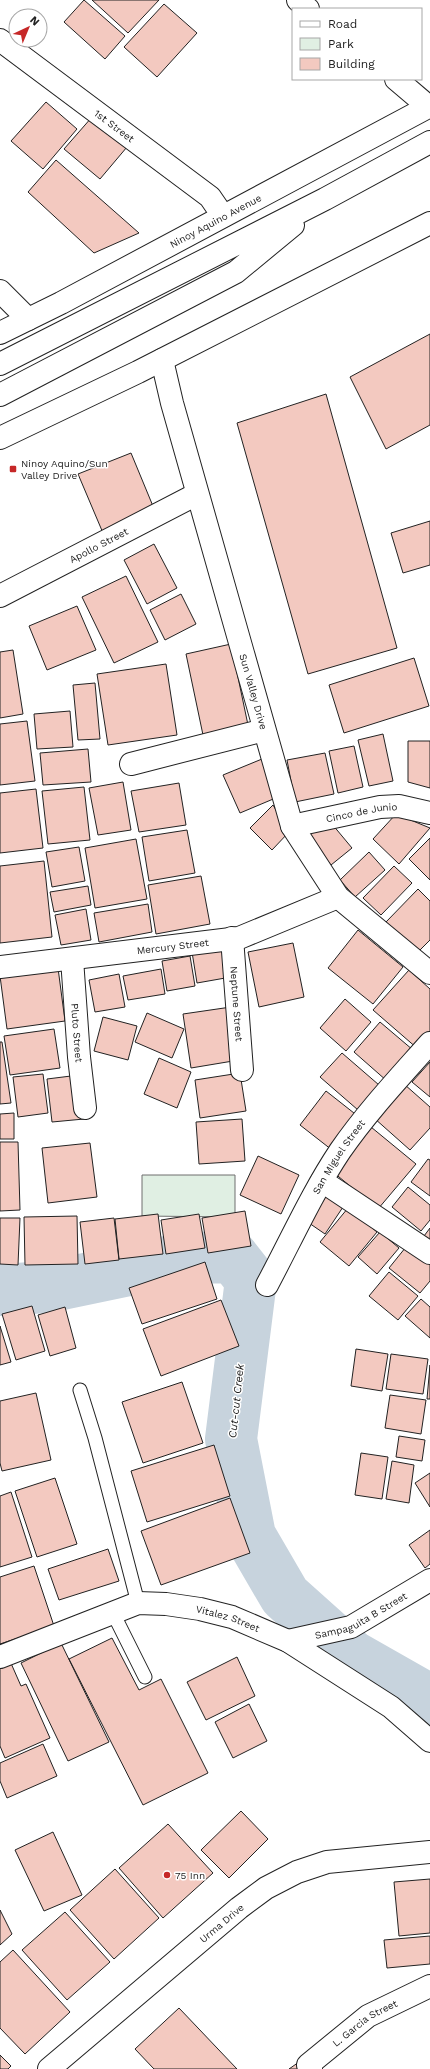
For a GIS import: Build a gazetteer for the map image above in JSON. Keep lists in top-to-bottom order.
{
  "streets": {
    "main road": [
      "1st Street",
      "Ninoy Aquino Avenue",
      "Apollo Street",
      "Sun Valley Drive",
      "Cinco de Junio",
      "Mercury Street",
      "Neptune Street",
      "Pluto Street",
      "San MIguel Street",
      "Sampaguita B Street",
      "Vitalez Street",
      "Urma Drive",
      "L. Garcia Street"
    ]
  },
  "crossings": [
    ["1st Street", "Ninoy Aquino Avenue"],
    ["Apollo Street", "Sun Valley Drive"],
    ["Sun Valley Drive", "Cinco de Junio"],
    ["Sun Valley Drive", "Mercury Street"],
    ["Mercury Street", "Neptune Street"],
    ["Mercury Street", "Pluto Street"],
    ["Sampaguita B Street", "Vitalez Street"]
  ],
  "water": ["Cut-cut Creek"],
  "places": {
    "transit": ["Ninoy Aquino/Sun Valley Drive"],
    "other": ["75 Inn"]
  },
  "legend": ["Road", "Park", "Building"],
  "north": "top right"
}
